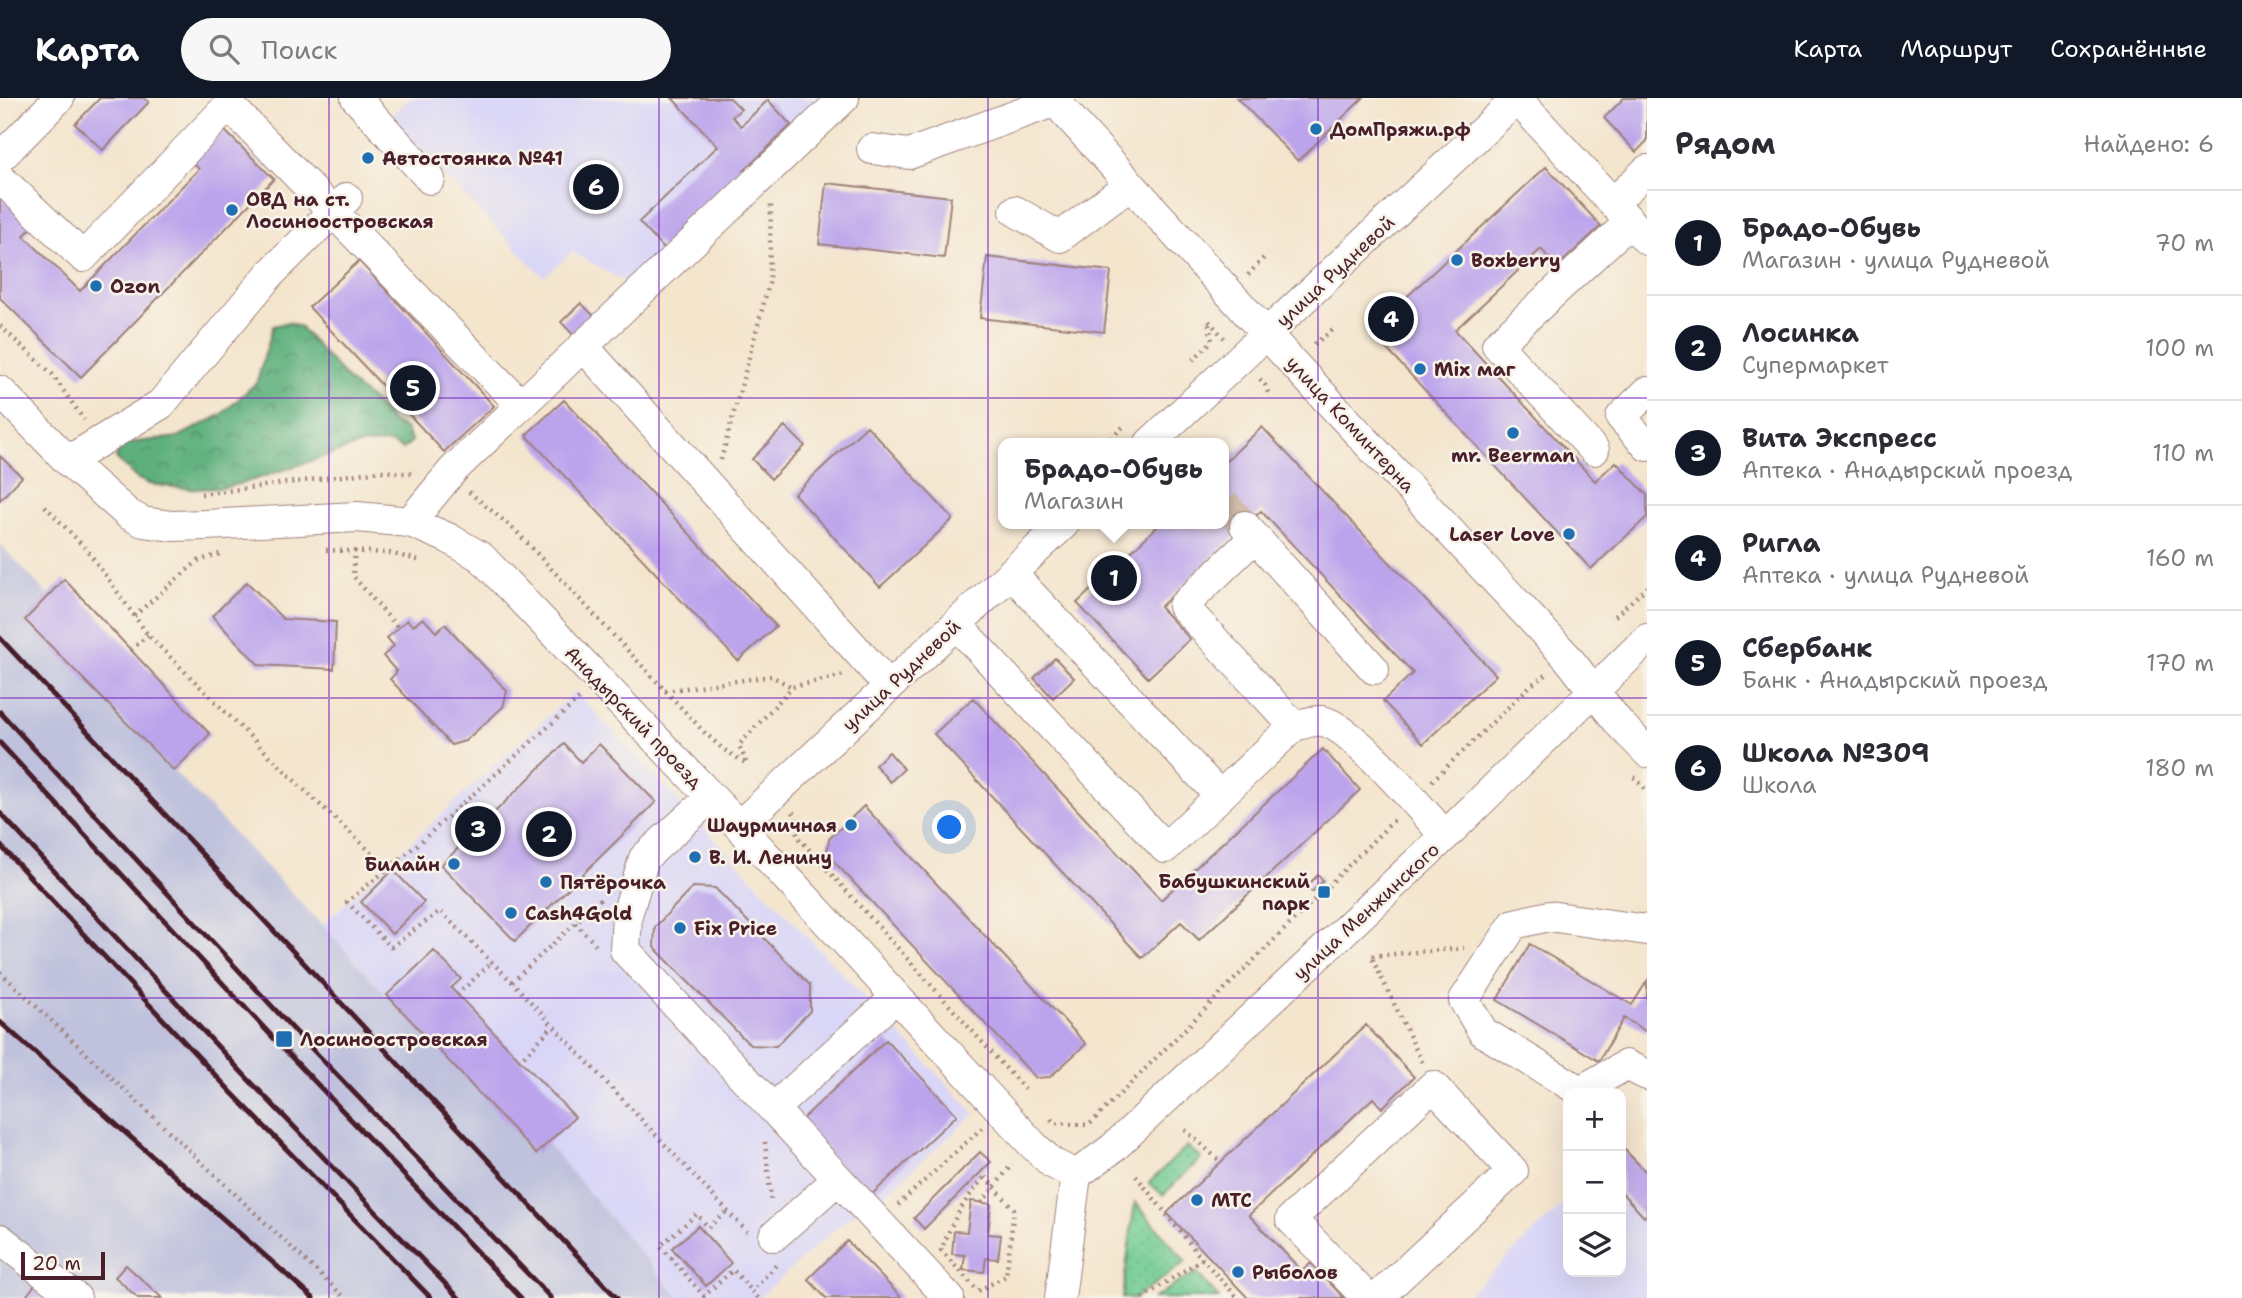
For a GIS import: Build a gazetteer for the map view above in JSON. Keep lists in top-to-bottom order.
{
  "streets": {
    "street": [
      "улица Рудневой",
      "улица Коминтерна",
      "Анадырский проезд",
      "улица Менжинского"
    ]
  },
  "crossings": [
    ["улица Рудневой", "улица Коминтерна"],
    ["улица Рудневой", "Анадырский проезд"],
    ["улица Коминтерна", "улица Менжинского"],
    ["Анадырский проезд", "улица Менжинского"]
  ],
  "places": {
    "other": [
      "ДомПряжи.рф",
      "Автостоянка №41",
      "ОВД на ст. Лосиноостровская",
      "Boxberry",
      "Ozon",
      "Mix маг",
      "mr. Beerman",
      "Laser Love",
      "Шаурмичная",
      "В. И. Ленину",
      "Билайн",
      "Пятёрочка",
      "Cash4Gold",
      "Fix Price",
      "МТС",
      "Рыболов"
    ],
    "transit": ["Бабушкинский парк", "Лосиноостровская"]
  },
  "scale_bar": "20 m",
  "page": {
    "header": "Карта",
    "search": "Поиск",
    "nav": ["Карта", "Маршрут", "Сохранённые"],
    "heading": ["Рядом", "Найдено: 6"],
    "pins": [
      "6",
      "4",
      "5",
      "1",
      "3",
      "2"
    ],
    "list": [
      {
        "mark": "1",
        "name": "Брадо-Обувь",
        "note": "Магазин · улица Рудневой",
        "value": "70 m"
      },
      {
        "mark": "2",
        "name": "Лосинка",
        "note": "Супермаркет",
        "value": "100 m"
      },
      {
        "mark": "3",
        "name": "Вита Экспресс",
        "note": "Аптека · Анадырский проезд",
        "value": "110 m"
      },
      {
        "mark": "4",
        "name": "Ригла",
        "note": "Аптека · улица Рудневой",
        "value": "160 m"
      },
      {
        "mark": "5",
        "name": "Сбербанк",
        "note": "Банк · Анадырский проезд",
        "value": "170 m"
      },
      {
        "mark": "6",
        "name": "Школа №309",
        "note": "Школа",
        "value": "180 m"
      }
    ],
    "popup": ["Брадо-Обувь", "Магазин"],
    "map_buttons": ["+", "−"],
    "scale": "20 m"
  }
}
